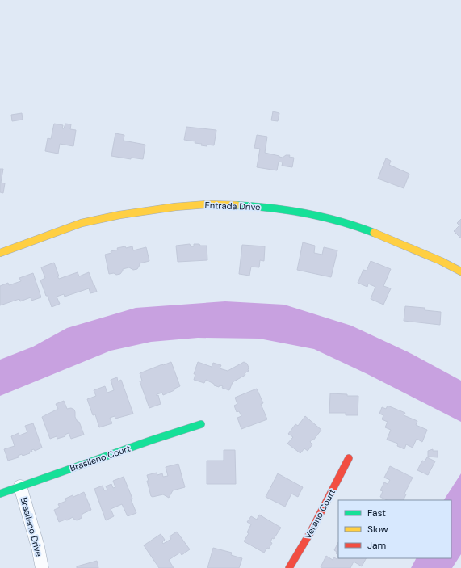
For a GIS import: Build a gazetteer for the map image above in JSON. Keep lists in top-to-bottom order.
{
  "streets": {
    "street": [
      "Entrada Drive",
      "Brasileno Court",
      "Verano Court",
      "Brasileno Drive"
    ]
  },
  "crossings": [
    ["Brasileno Court", "Brasileno Drive"]
  ],
  "legend": ["Fast", "Slow", "Jam"]
}
